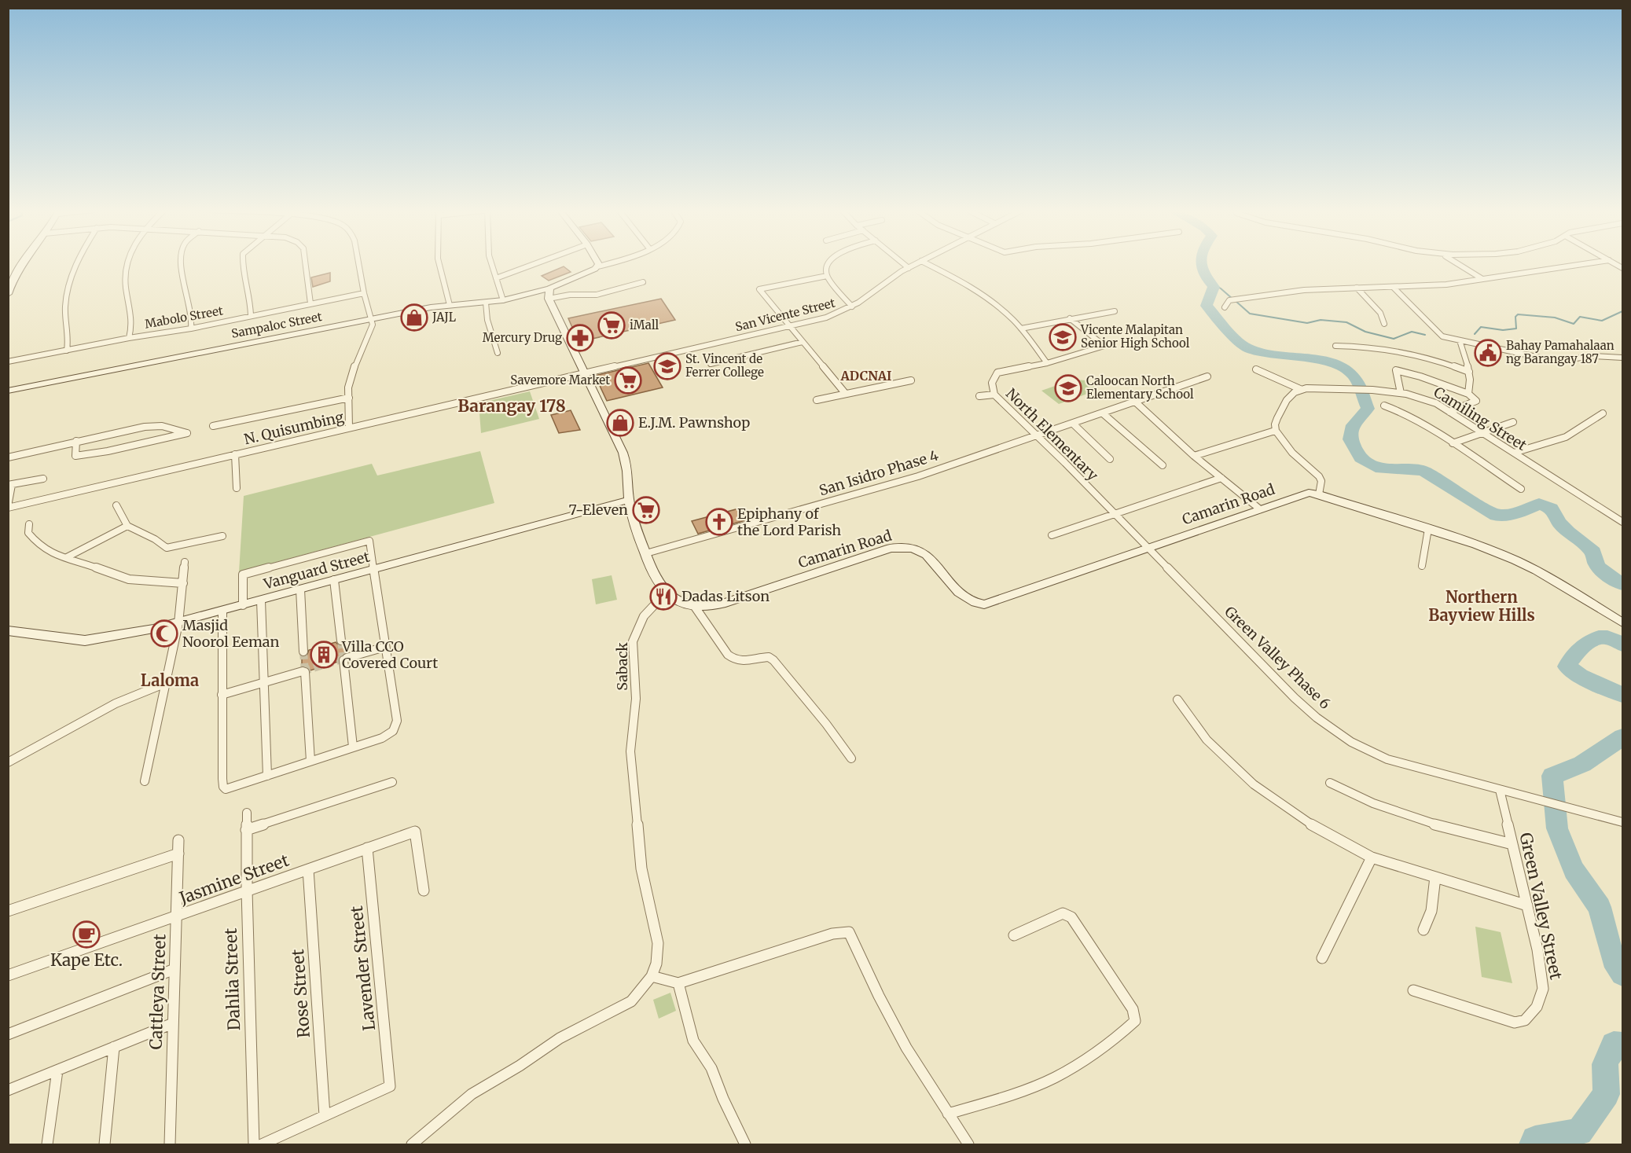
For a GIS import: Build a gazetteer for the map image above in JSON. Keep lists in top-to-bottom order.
{
  "streets": {
    "main road": ["Sampaloc Street", "Camarin Road", "Vanguard Street"],
    "street": [
      "San Vicente Street",
      "Mabolo Street",
      "Camiling Street",
      "N. Quisumbing",
      "North Elementary",
      "San Isidro Phase 4",
      "Green Valley Phase 6",
      "Saback",
      "Jasmine Street",
      "Green Valley Street",
      "Lavender Street",
      "Dahlia Street",
      "Cattleya Street",
      "Rose Street"
    ]
  },
  "crossings": [
    ["San Vicente Street", "N. Quisumbing"],
    ["San Vicente Street", "Camarin Road"],
    ["Sampaloc Street", "Camarin Road"],
    ["N. Quisumbing", "Camarin Road"],
    ["North Elementary", "San Isidro Phase 4"],
    ["North Elementary", "Camarin Road"],
    ["North Elementary", "Green Valley Phase 6"],
    ["San Isidro Phase 4", "Camarin Road"],
    ["Camarin Road", "Vanguard Street"],
    ["Camarin Road", "Green Valley Phase 6"],
    ["Camarin Road", "Saback"],
    ["Green Valley Phase 6", "Green Valley Street"],
    ["Jasmine Street", "Lavender Street"],
    ["Jasmine Street", "Dahlia Street"],
    ["Jasmine Street", "Cattleya Street"],
    ["Jasmine Street", "Rose Street"],
    ["Lavender Street", "Rose Street"]
  ],
  "districts": [
    "ADCNAI",
    "Barangay 178",
    "Northern Bayview Hills",
    "Laloma"
  ],
  "places": {
    "shop": ["JAJL", "E.J.M. Pawnshop"],
    "supermarket": ["iMall", "Savemore Market", "7-Eleven"],
    "school or university": ["Vicente Malapitan Senior High School", "St. Vincent de Ferrer College", "Caloocan North Elementary School"],
    "pharmacy": ["Mercury Drug"],
    "public building": ["Bahay Pamahalaan ng Barangay 187"],
    "church": ["Epiphany of the Lord Parish"],
    "restaurant": ["Dadas Litson"],
    "mosque": ["Masjid Noorol Eeman"],
    "building": ["Villa CCO Covered Court"],
    "cafe": ["Kape Etc."]
  }
}
